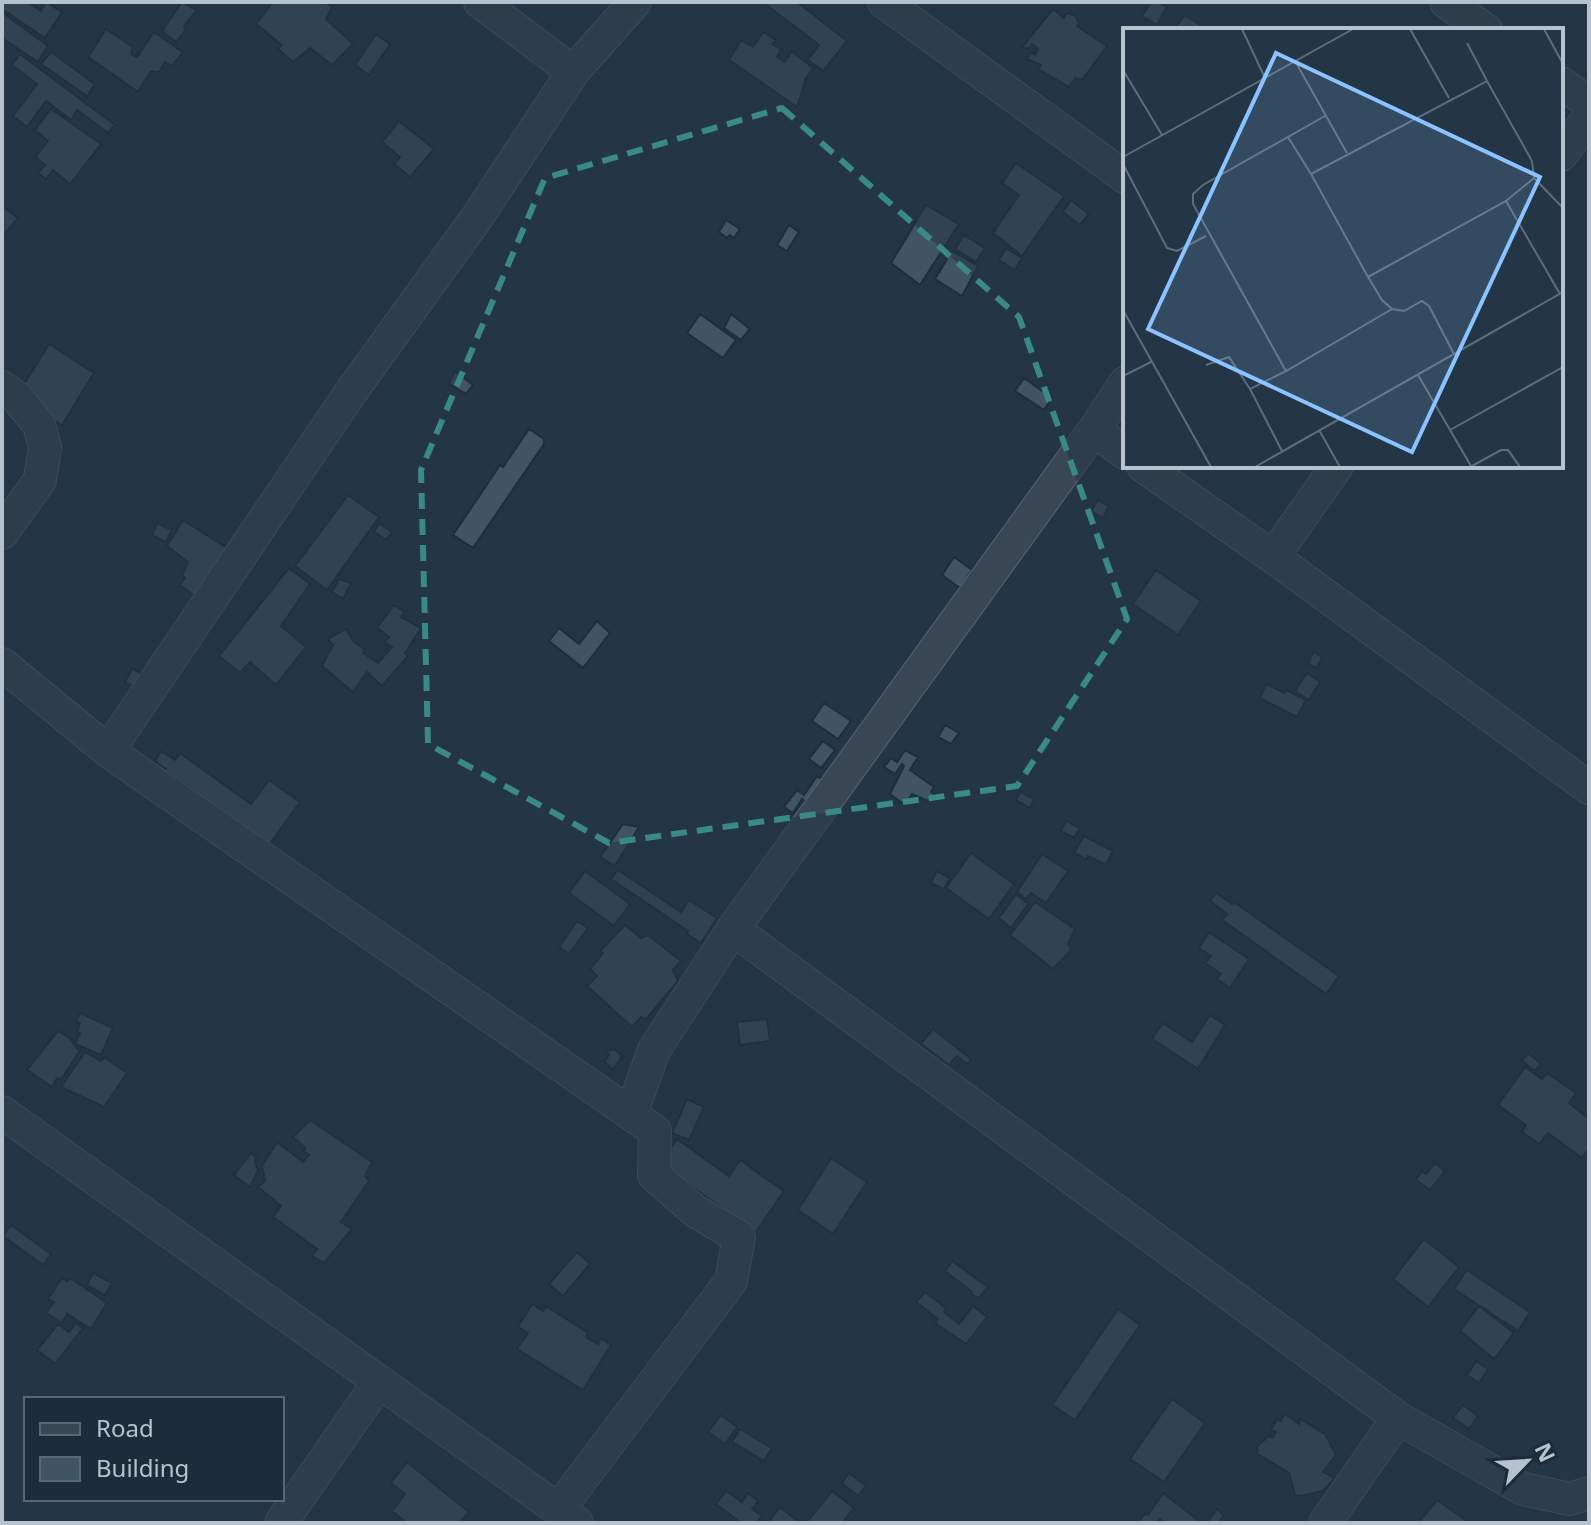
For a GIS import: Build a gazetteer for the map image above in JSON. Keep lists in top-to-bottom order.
{
  "legend": ["Road", "Building"],
  "north": "top right"
}
